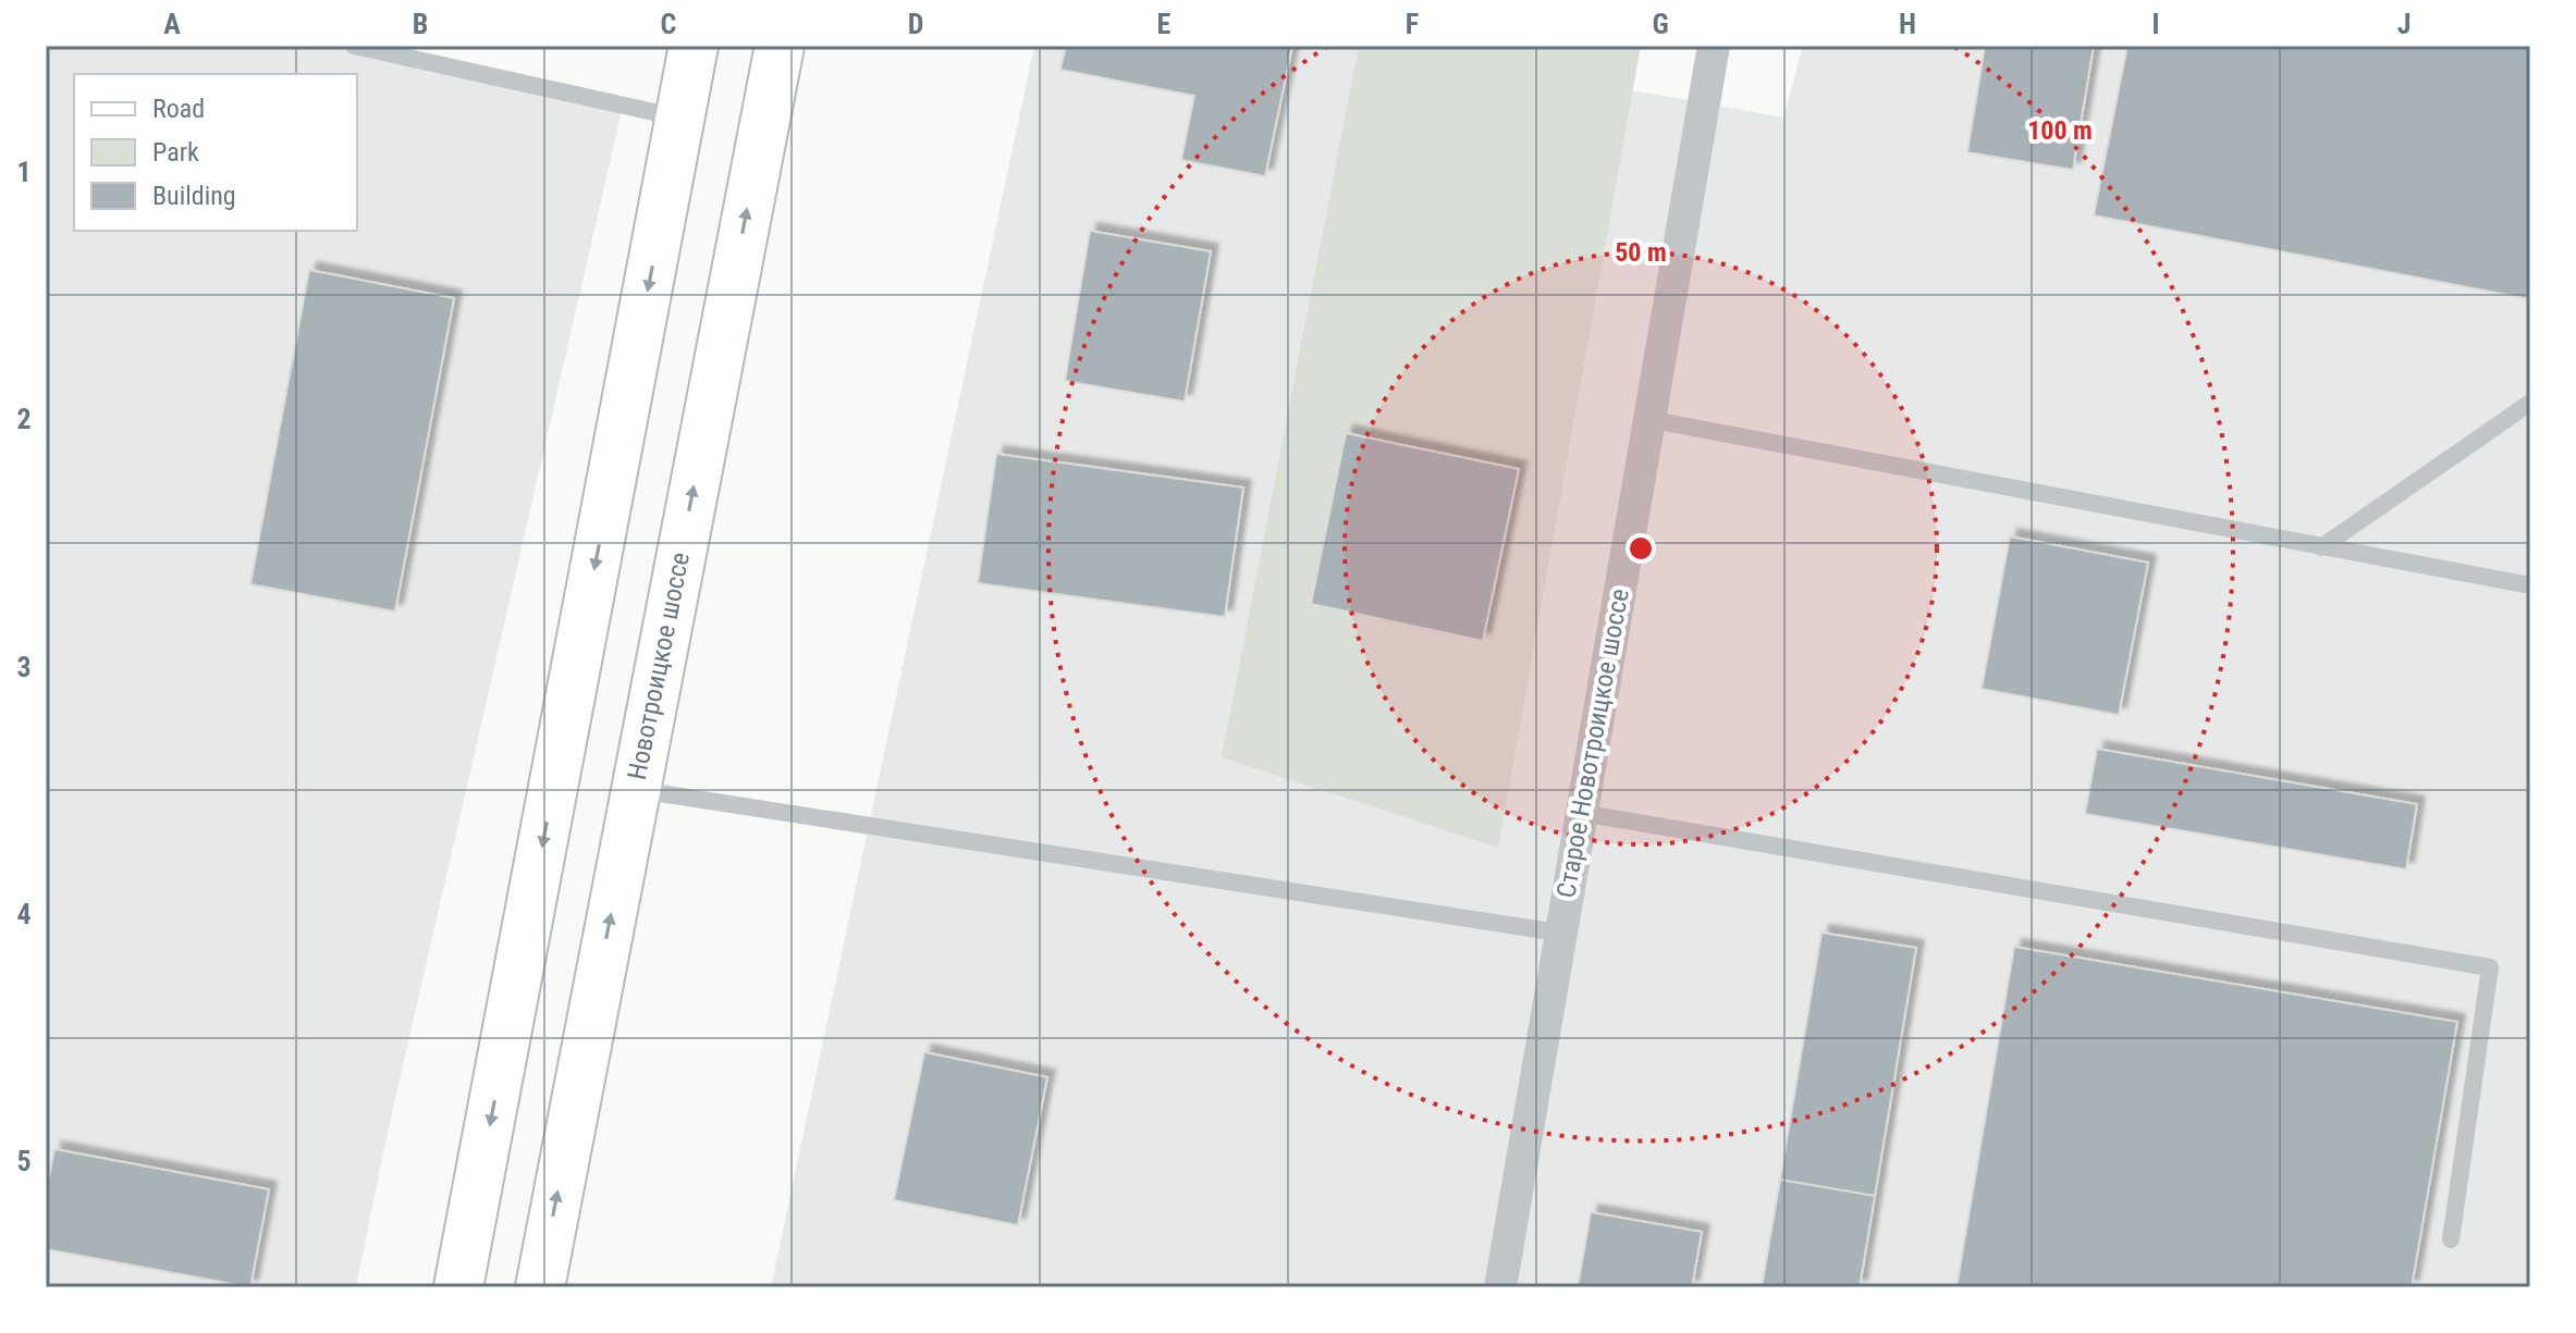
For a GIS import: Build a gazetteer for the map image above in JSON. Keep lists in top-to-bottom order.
{
  "streets": {
    "main road": ["Новотроицкое шоссе"],
    "street": ["Старое Новотроицкое шоссе"]
  },
  "legend": ["Road", "Park", "Building"],
  "grid": {
    "columns": [
      "A",
      "B",
      "C",
      "D",
      "E",
      "F",
      "G",
      "H",
      "I",
      "J"
    ],
    "rows": [
      "1",
      "2",
      "3",
      "4",
      "5"
    ]
  },
  "rings": ["100 m", "50 m"]
}
